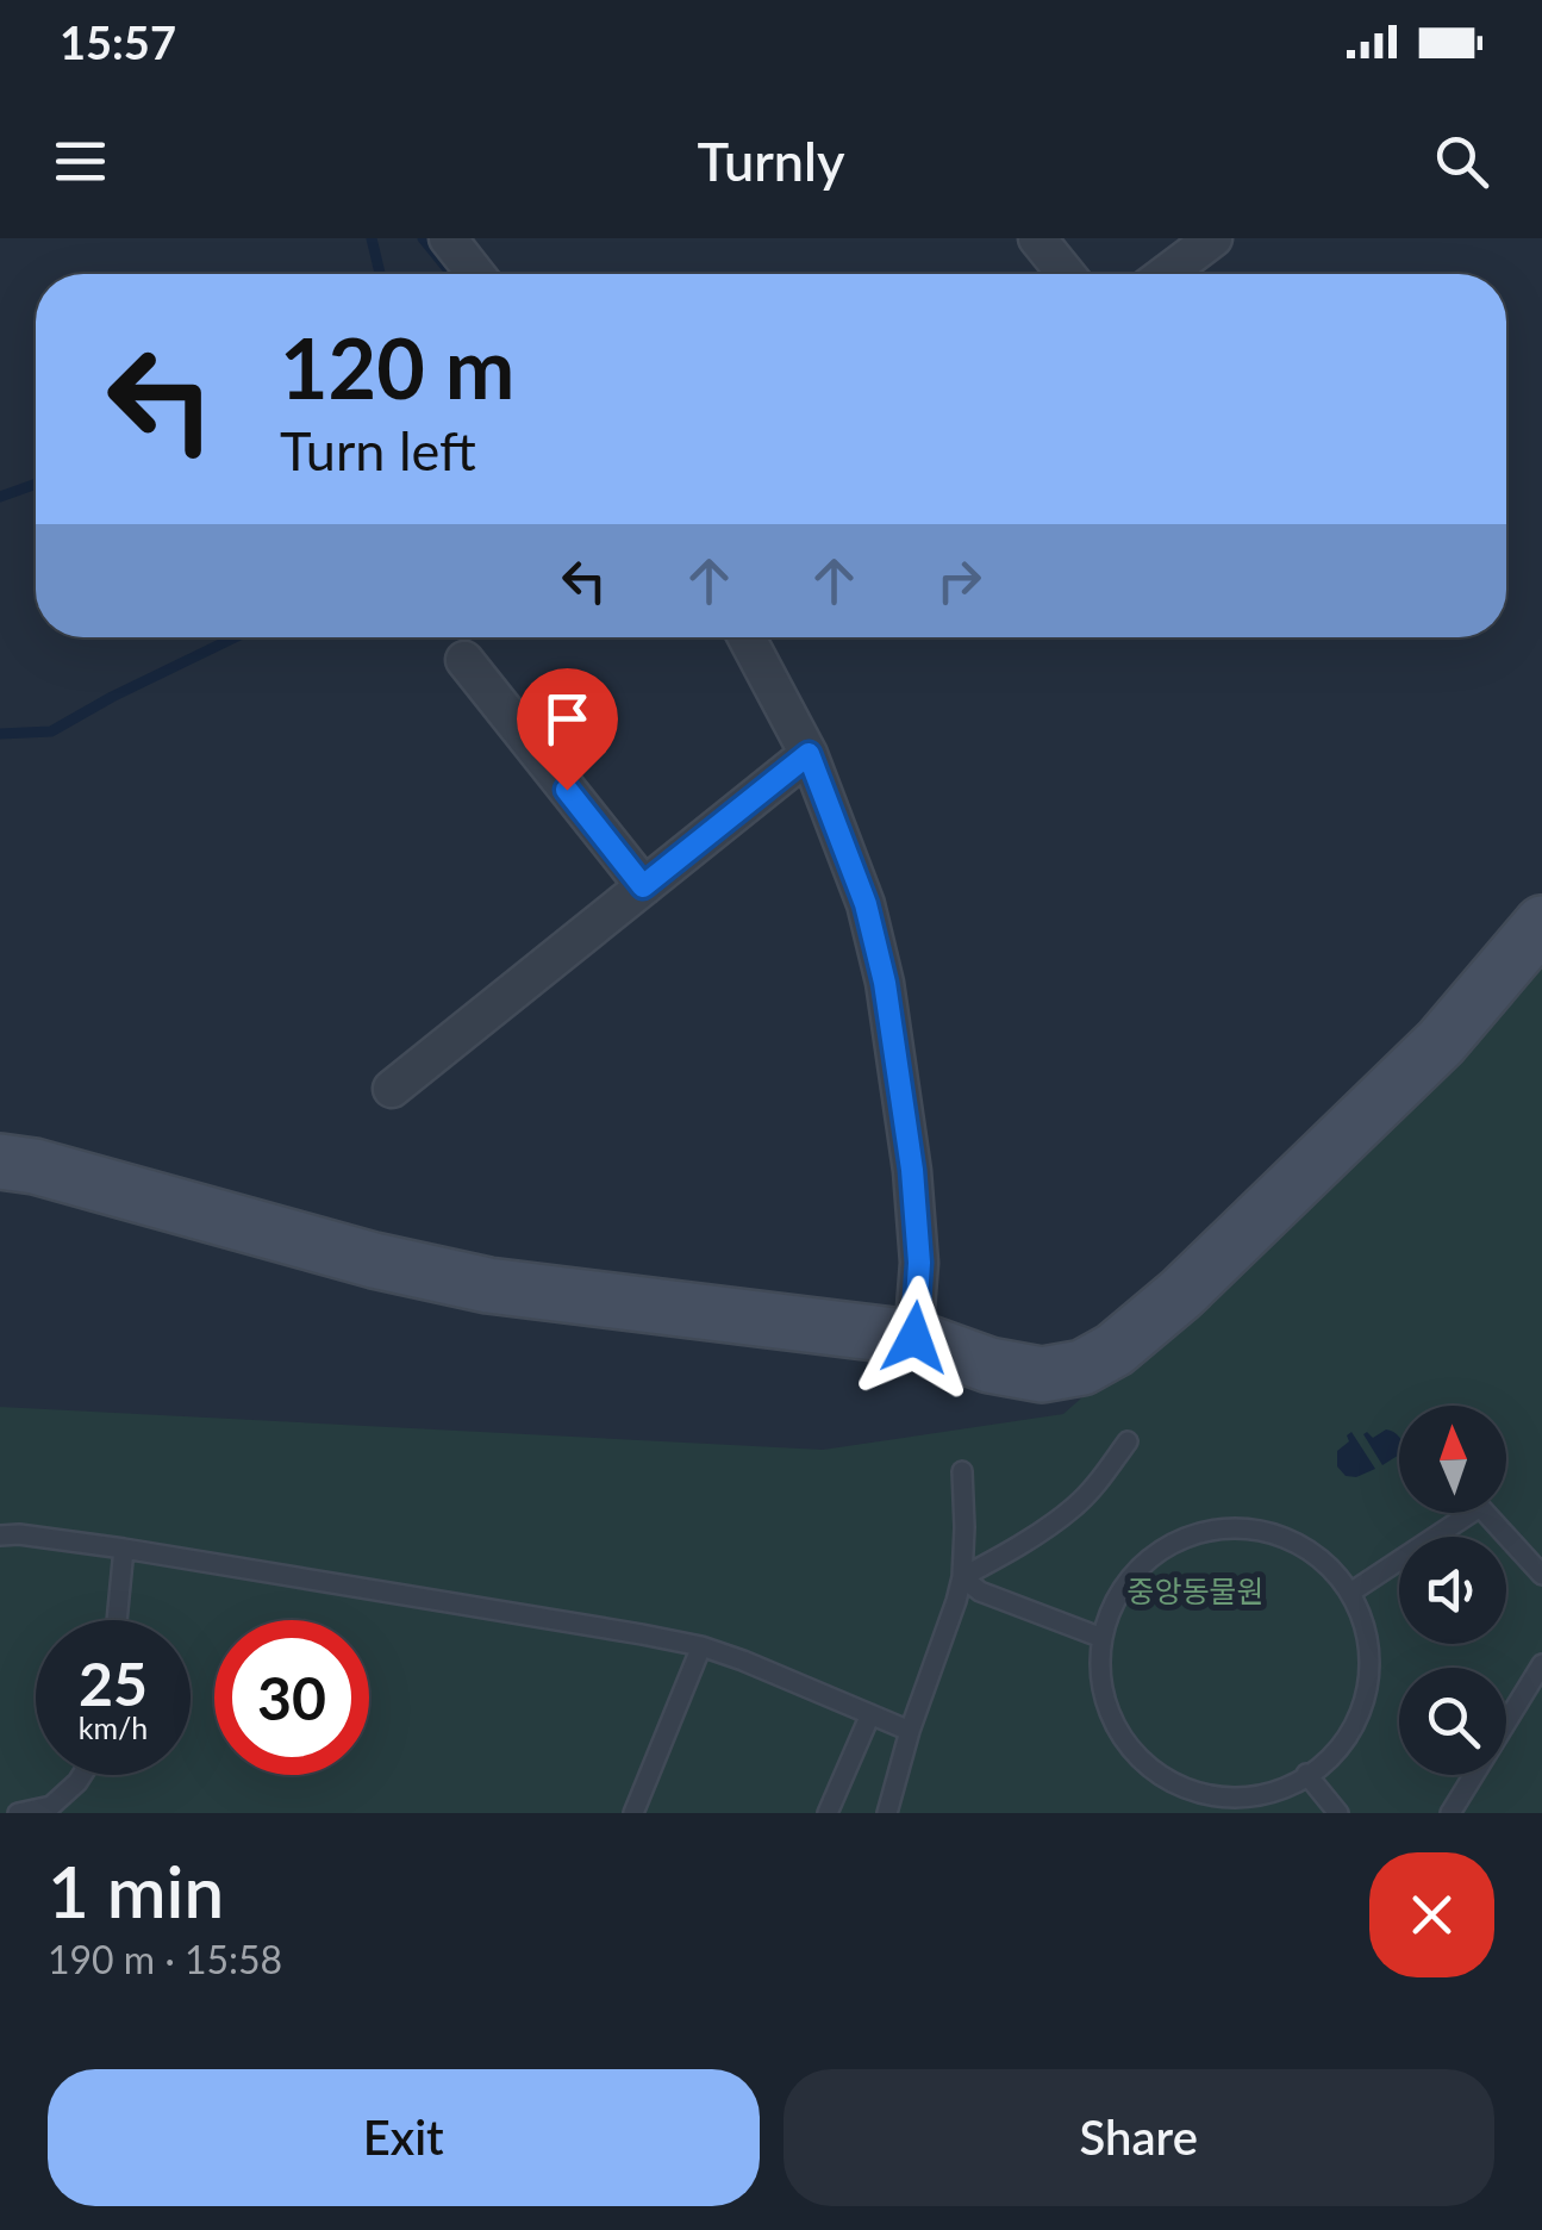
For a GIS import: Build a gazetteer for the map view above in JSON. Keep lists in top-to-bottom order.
{
  "parks": ["중앙동물원"],
  "north": "top",
  "page": {
    "status": "15:57",
    "header": "Turnly",
    "turn": ["120 m", "Turn left"],
    "speed": "25 km/h",
    "limit": "30",
    "heading": ["1 min", "190 m · 15:58"],
    "buttons": ["Exit", "Share"]
  }
}
